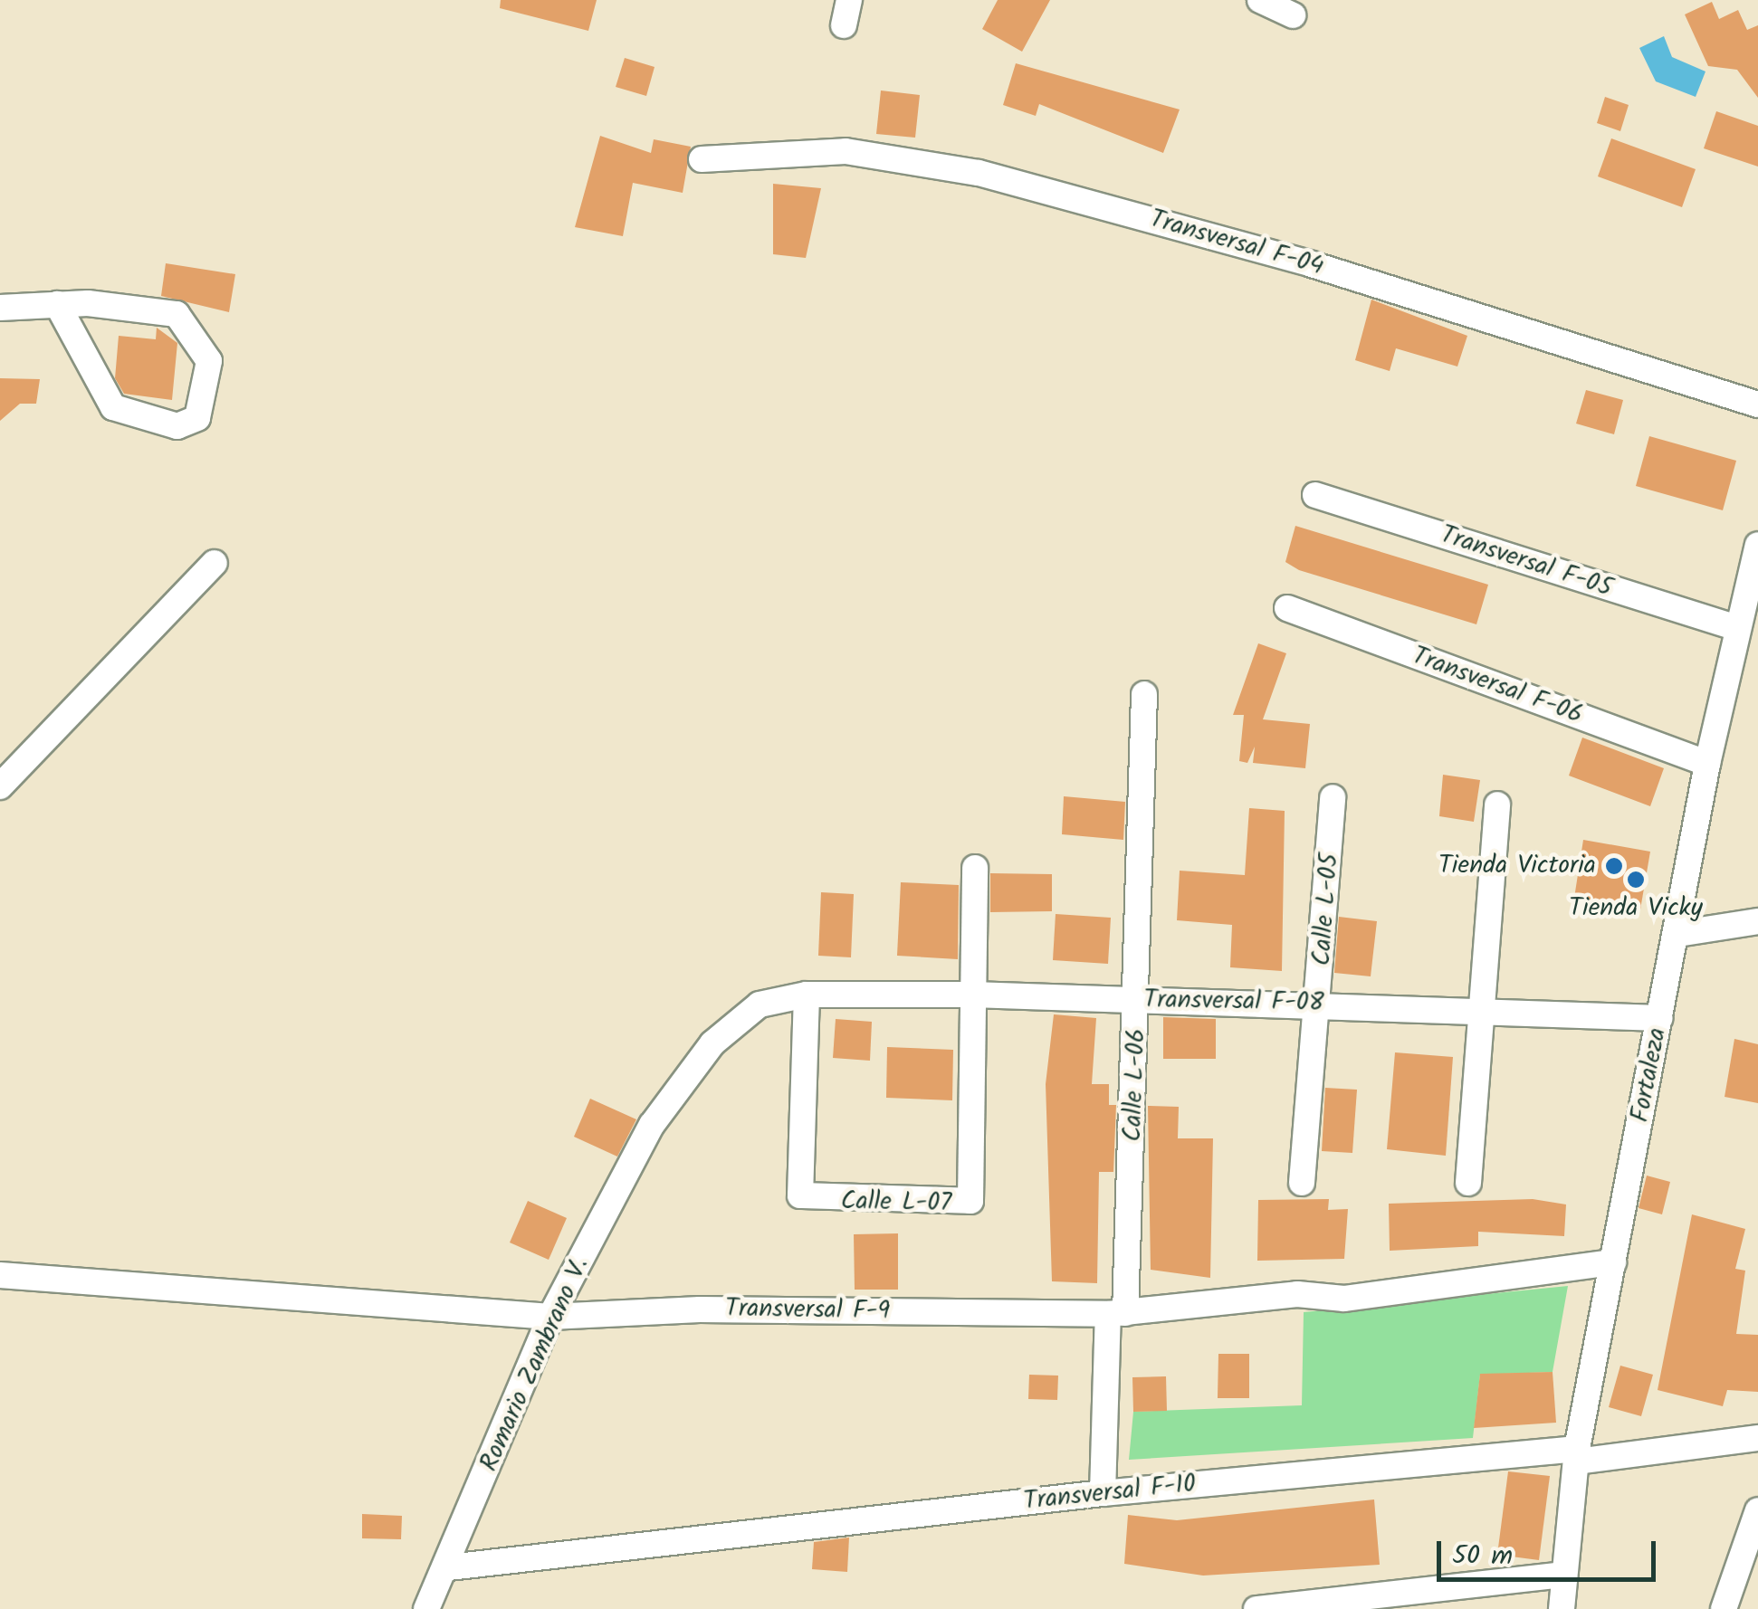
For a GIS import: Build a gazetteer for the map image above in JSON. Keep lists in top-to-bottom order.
{
  "streets": {
    "street": [
      "Transversal F-04",
      "Transversal F-05",
      "Transversal F-06",
      "Calle L-05",
      "Transversal F-08",
      "Fortaleza",
      "Calle L-06",
      "Calle L-07",
      "Transversal F-9",
      "Romario Zambrano V.",
      "Transversal F-10"
    ]
  },
  "crossings": [
    ["Transversal F-05", "Fortaleza"],
    ["Transversal F-06", "Fortaleza"],
    ["Calle L-05", "Transversal F-08"],
    ["Transversal F-08", "Fortaleza"],
    ["Transversal F-08", "Calle L-06"],
    ["Transversal F-08", "Calle L-07"],
    ["Transversal F-08", "Romario Zambrano V."],
    ["Fortaleza", "Transversal F-9"],
    ["Fortaleza", "Transversal F-10"],
    ["Calle L-06", "Transversal F-9"],
    ["Calle L-06", "Transversal F-10"],
    ["Calle L-07", "Romario Zambrano V."],
    ["Transversal F-9", "Romario Zambrano V."],
    ["Romario Zambrano V.", "Transversal F-10"]
  ],
  "places": ["Tienda Victoria", "Tienda Vicky"],
  "scale_bar": "50 m"
}
